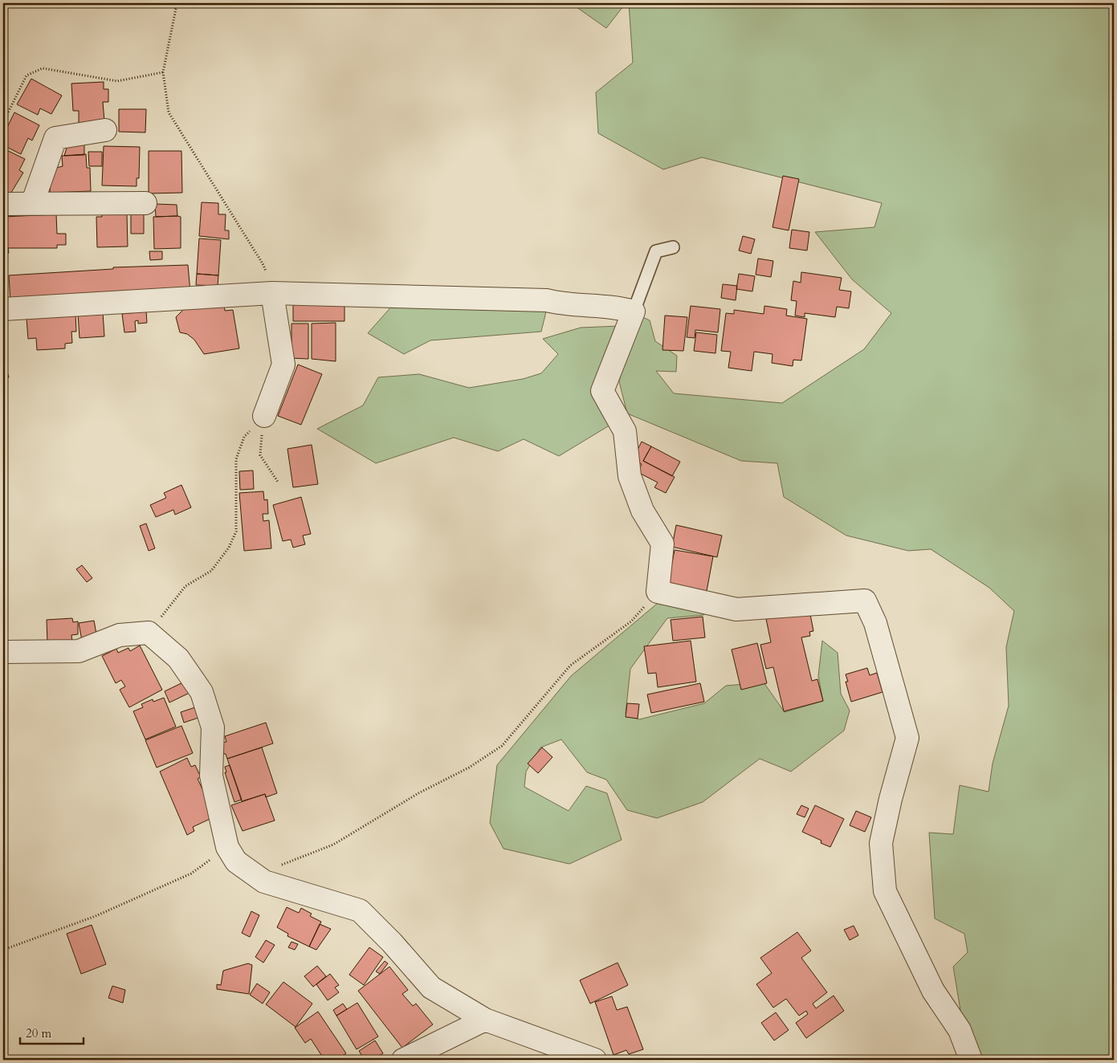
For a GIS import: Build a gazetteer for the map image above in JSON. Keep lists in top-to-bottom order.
{
  "scale_bar": "20 m"
}
